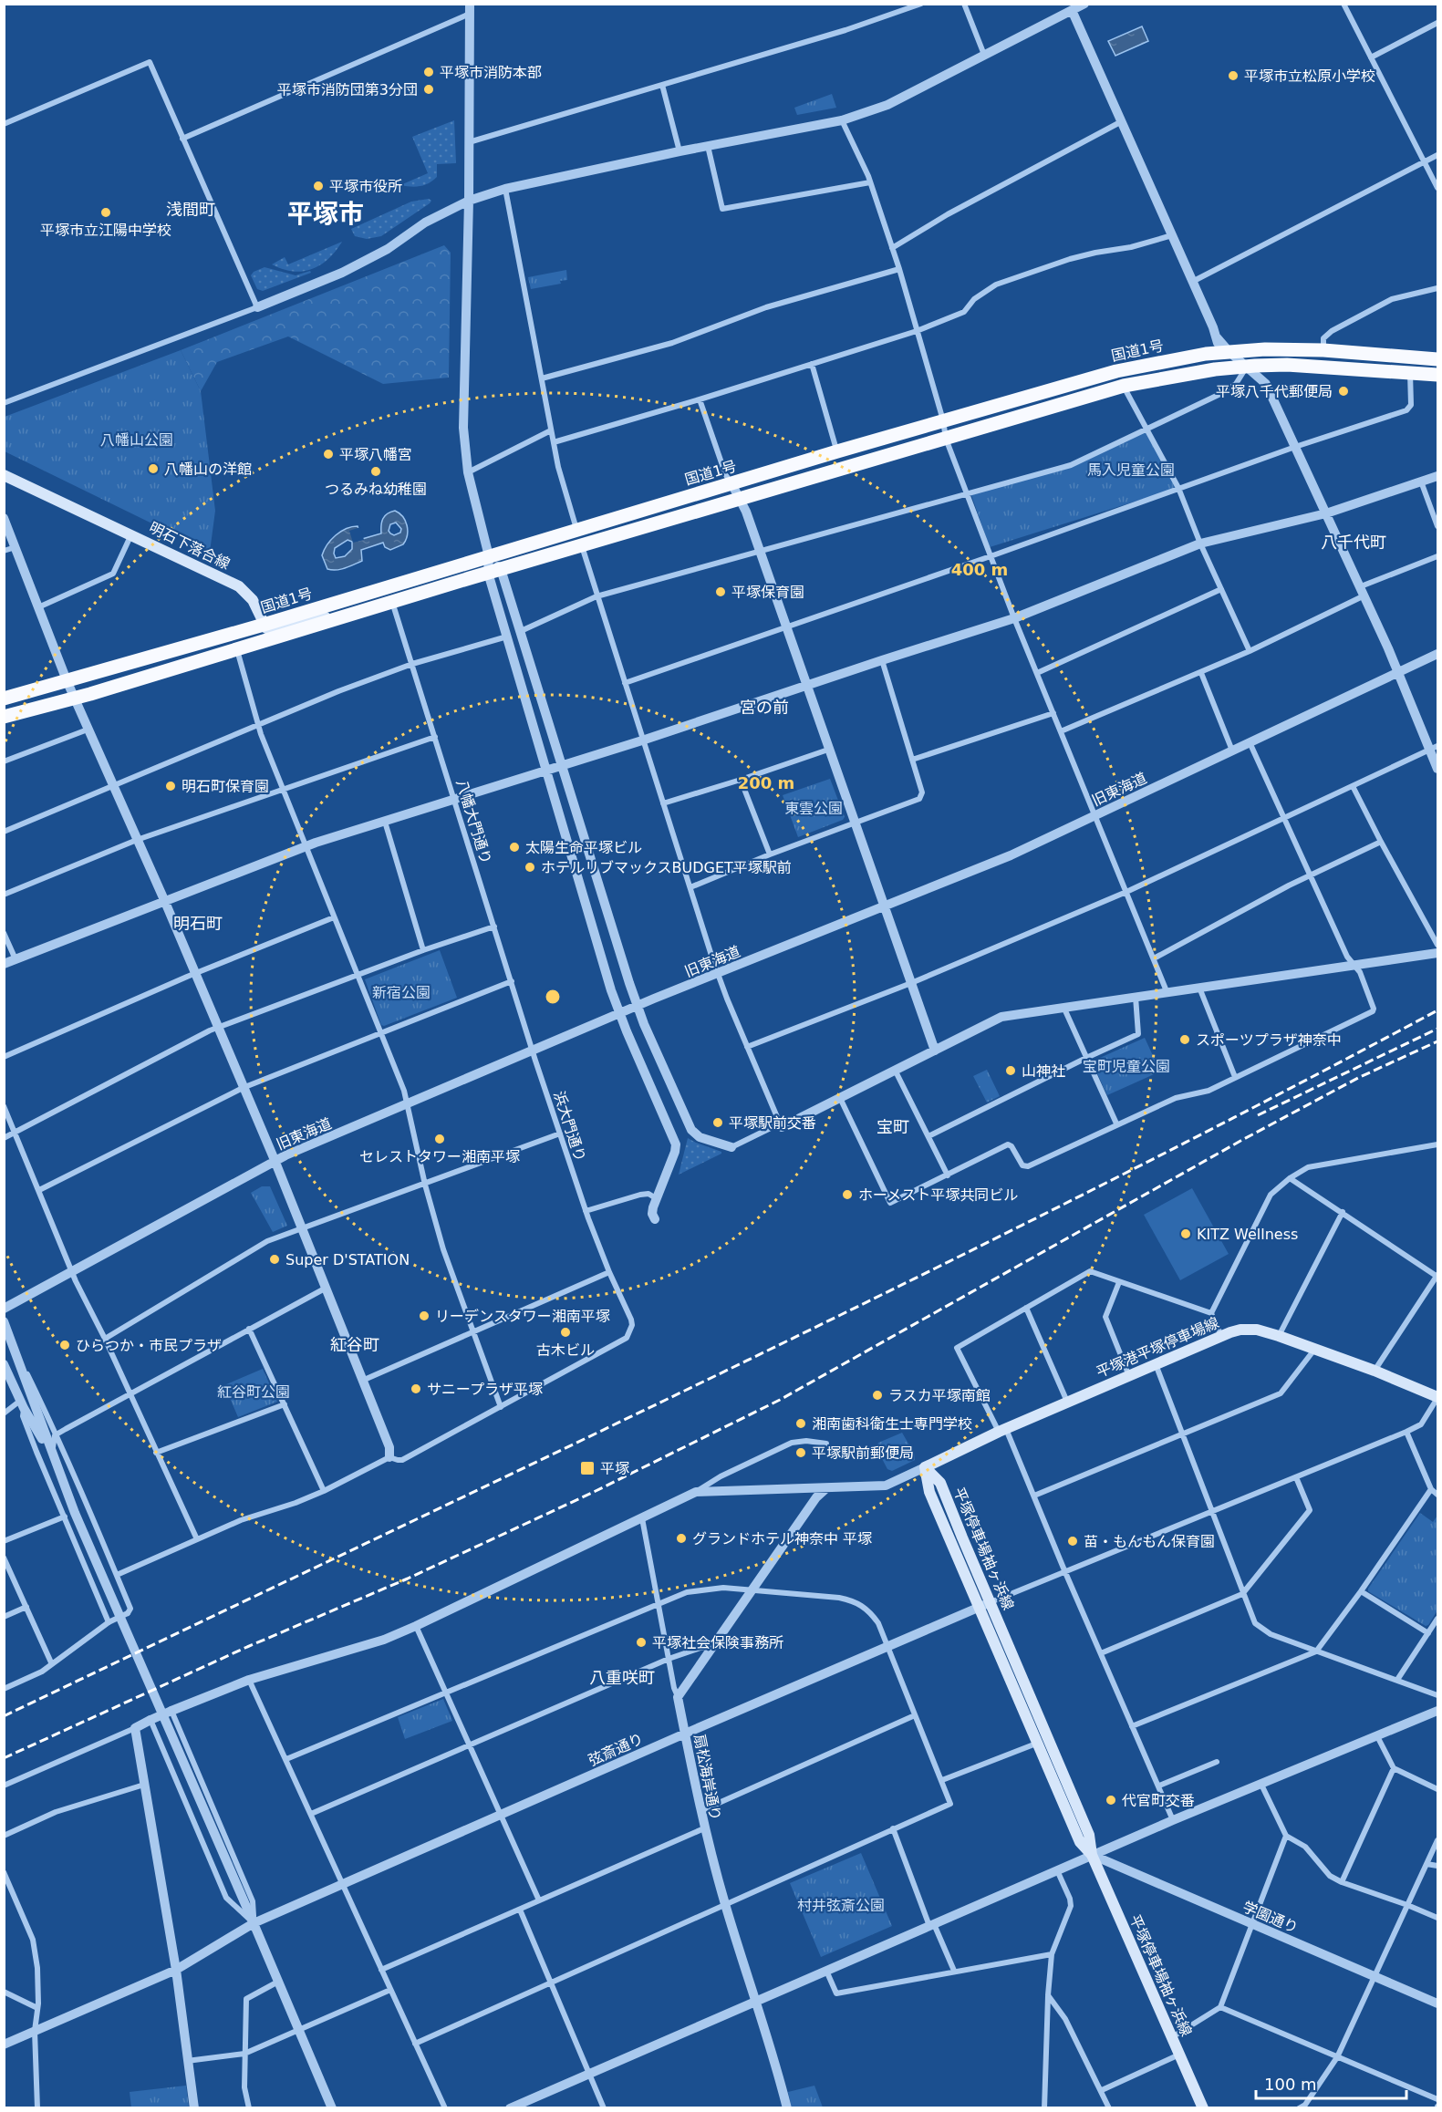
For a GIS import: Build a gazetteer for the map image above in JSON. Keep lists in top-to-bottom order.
{
  "streets": {
    "highway": ["国道1号"],
    "main road": ["明石下落合線", "平塚港平塚停車場線", "平塚停車場袖ヶ浜線"],
    "street": [
      "旧東海道",
      "八幡大門通り",
      "浜大門通り",
      "弦斎通り",
      "扇松海岸通り",
      "学園通り"
    ]
  },
  "crossings": [
    ["国道1号", "明石下落合線"],
    ["国道1号", "八幡大門通り"],
    ["旧東海道", "八幡大門通り"],
    ["旧東海道", "浜大門通り"],
    ["八幡大門通り", "浜大門通り"],
    ["平塚港平塚停車場線", "平塚停車場袖ヶ浜線"],
    ["平塚停車場袖ヶ浜線", "弦斎通り"],
    ["平塚停車場袖ヶ浜線", "学園通り"],
    ["弦斎通り", "扇松海岸通り"]
  ],
  "districts": [
    "浅間町",
    "平塚市",
    "八千代町",
    "宮の前",
    "明石町",
    "宝町",
    "紅谷町",
    "八重咲町"
  ],
  "parks": [
    "八幡山公園",
    "馬入児童公園",
    "東雲公園",
    "新宿公園",
    "宝町児童公園",
    "紅谷町公園",
    "村井弦斎公園"
  ],
  "places": {
    "other": [
      "平塚市消防本部",
      "平塚市立松原小学校",
      "平塚市消防団第3分団",
      "平塚市役所",
      "平塚市立江陽中学校",
      "平塚八千代郵便局",
      "平塚八幡宮",
      "八幡山の洋館",
      "つるみね幼稚園",
      "平塚保育園",
      "明石町保育園",
      "太陽生命平塚ビル",
      "ホテルリブマックスBUDGET平塚駅前",
      "スポーツプラザ神奈中",
      "山神社",
      "平塚駅前交番",
      "セレストタワー湘南平塚",
      "ホーメスト平塚共同ビル",
      "KITZ Wellness",
      "Super D'STATION",
      "リーデンスタワー湘南平塚",
      "古木ビル",
      "ひらつか・市民プラザ",
      "サニープラザ平塚",
      "ラスカ平塚南館",
      "湘南歯科衛生士専門学校",
      "平塚駅前郵便局",
      "グランドホテル神奈中 平塚",
      "苗・もんもん保育園",
      "平塚社会保険事務所",
      "代官町交番"
    ],
    "transit": ["平塚"]
  },
  "scale_bar": "100 m",
  "rings": ["400 m", "200 m"]
}
